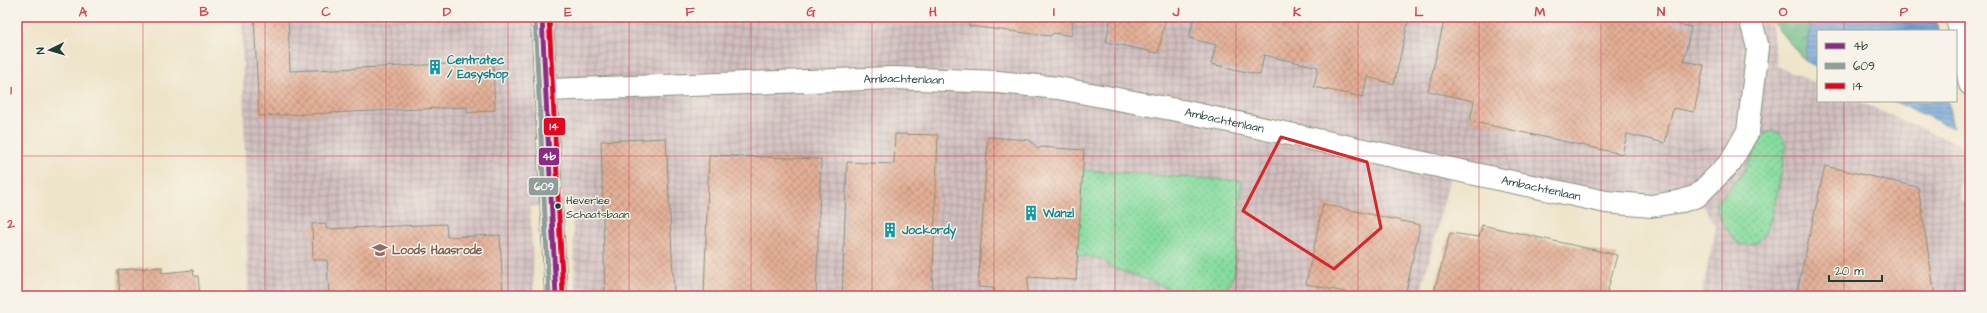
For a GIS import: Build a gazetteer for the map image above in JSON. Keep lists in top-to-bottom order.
{
  "streets": {
    "street": ["Ambachtenlaan"]
  },
  "places": {
    "building": ["Centratec / Easyshop", "Wanzl", "Jockordy"],
    "other": ["Heverlee Schaatsbaan"],
    "school or university": ["Loods Haasrode"]
  },
  "lines": ["transit line 4b", "transit line 609", "transit line 14"],
  "legend": ["4b", "609", "14"],
  "scale_bar": "20 m",
  "north": "left",
  "grid": {
    "columns": [
      "A",
      "B",
      "C",
      "D",
      "E",
      "F",
      "G",
      "H",
      "I",
      "J",
      "K",
      "L",
      "M",
      "N",
      "O",
      "P"
    ],
    "rows": ["1", "2"]
  }
}
